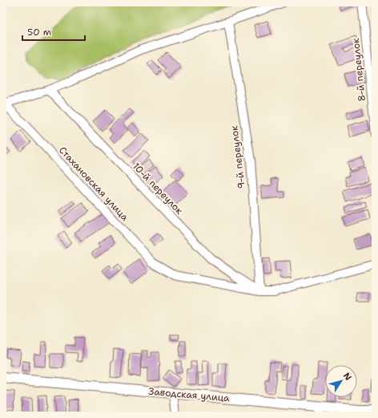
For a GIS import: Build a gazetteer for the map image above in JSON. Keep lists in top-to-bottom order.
{
  "streets": {
    "street": [
      "8-й переулок",
      "9-й переулок",
      "Стахановская улица",
      "10-й переулок",
      "Заводская улица"
    ]
  },
  "crossings": [
    ["9-й переулок", "Стахановская улица"],
    ["9-й переулок", "10-й переулок"],
    ["Стахановская улица", "10-й переулок"]
  ],
  "scale_bar": "50 m",
  "north": "top right"
}
